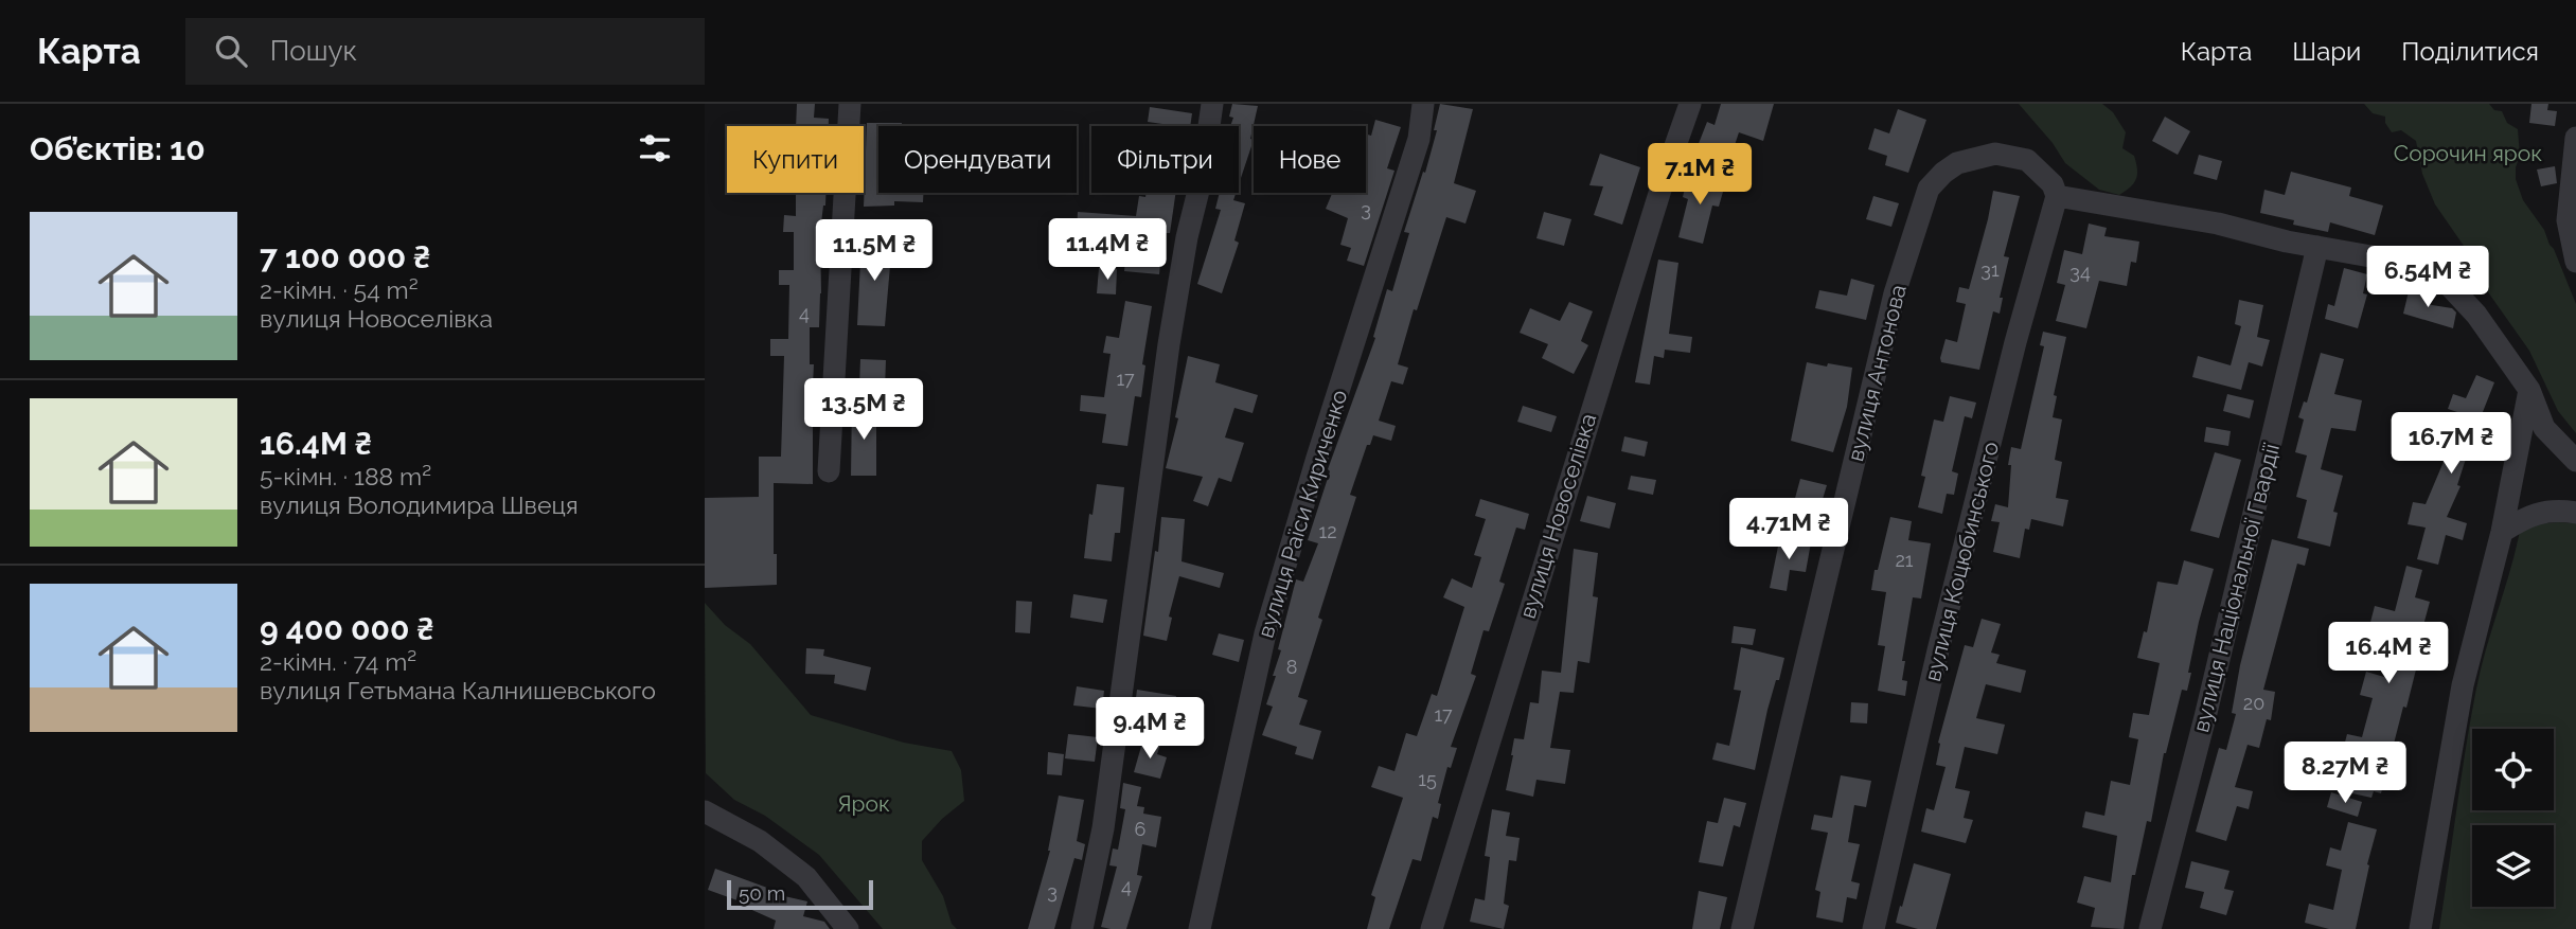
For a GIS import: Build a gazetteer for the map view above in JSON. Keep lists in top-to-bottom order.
{
  "streets": {
    "street": [
      "вулиця Антонова",
      "вулиця Раїси Кириченко",
      "вулиця Новоселівка",
      "вулиця Коцюбинського",
      "вулиця Національної Гвардії"
    ]
  },
  "crossings": [
    ["вулиця Антонова", "вулиця Коцюбинського"]
  ],
  "parks": ["Сорочин ярок", "Ярок"],
  "house_numbers": [
    "3",
    "31",
    "34",
    "4",
    "17",
    "12",
    "21",
    "8",
    "20",
    "17",
    "15",
    "6",
    "4",
    "3"
  ],
  "scale_bar": "50 m",
  "page": {
    "header": "Карта",
    "search": "Пошук",
    "nav": ["Карта", "Шари", "Поділитися"],
    "heading": "Об’єктів: 10",
    "chip": [
      "Купити",
      "Орендувати",
      "Фільтри",
      "Нове"
    ],
    "price": [
      "7.1M ₴",
      "11.4M ₴",
      "11.5M ₴",
      "6.54M ₴",
      "13.5M ₴",
      "16.7M ₴",
      "4.71M ₴",
      "16.4M ₴",
      "9.4M ₴",
      "8.27M ₴"
    ],
    "list": [
      {
        "name": "7 100 000 ₴",
        "note": "2-кімн. · 54 m² · вулиця Новоселівка"
      },
      {
        "name": "16.4M ₴",
        "note": "5-кімн. · 188 m² · вулиця Володимира Швеця"
      },
      {
        "name": "9 400 000 ₴",
        "note": "2-кімн. · 74 m² · вулиця Гетьмана Калнишевського"
      }
    ],
    "scale": "50 m"
  }
}
